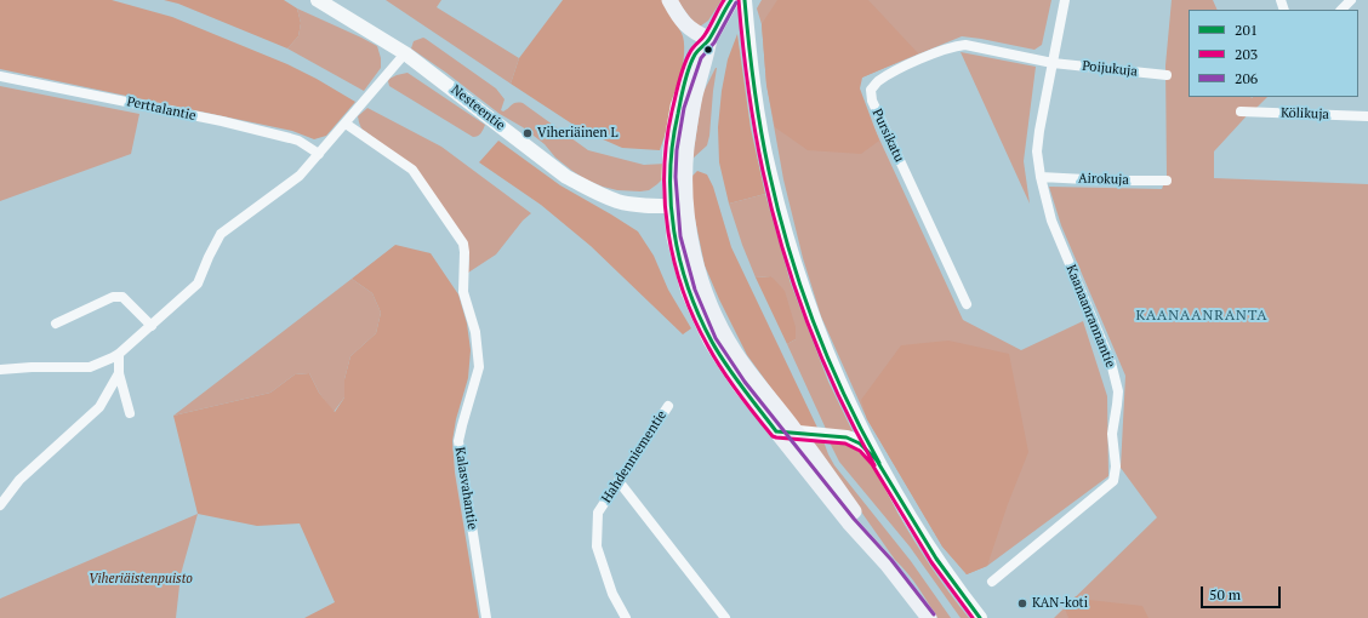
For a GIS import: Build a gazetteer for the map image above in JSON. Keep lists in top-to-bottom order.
{
  "streets": {
    "main road": ["Nesteentie"],
    "street": [
      "Poijukuja",
      "Perttalantie",
      "Kölikuja",
      "Pursikatu",
      "Airokuja",
      "Kaanaanrannantie",
      "Hahdenniementie",
      "Kalasvahantie"
    ]
  },
  "crossings": [
    ["Poijukuja", "Pursikatu"],
    ["Poijukuja", "Kaanaanrannantie"],
    ["Pursikatu", "Kaanaanrannantie"],
    ["Airokuja", "Kaanaanrannantie"]
  ],
  "districts": ["KAANAANRANTA"],
  "parks": ["Viheriäistenpuisto"],
  "places": ["Viheriäinen L", "KAN-koti"],
  "lines": ["transit line 201", "transit line 203", "transit line 206"],
  "legend": ["201", "203", "206"],
  "scale_bar": "50 m"
}
